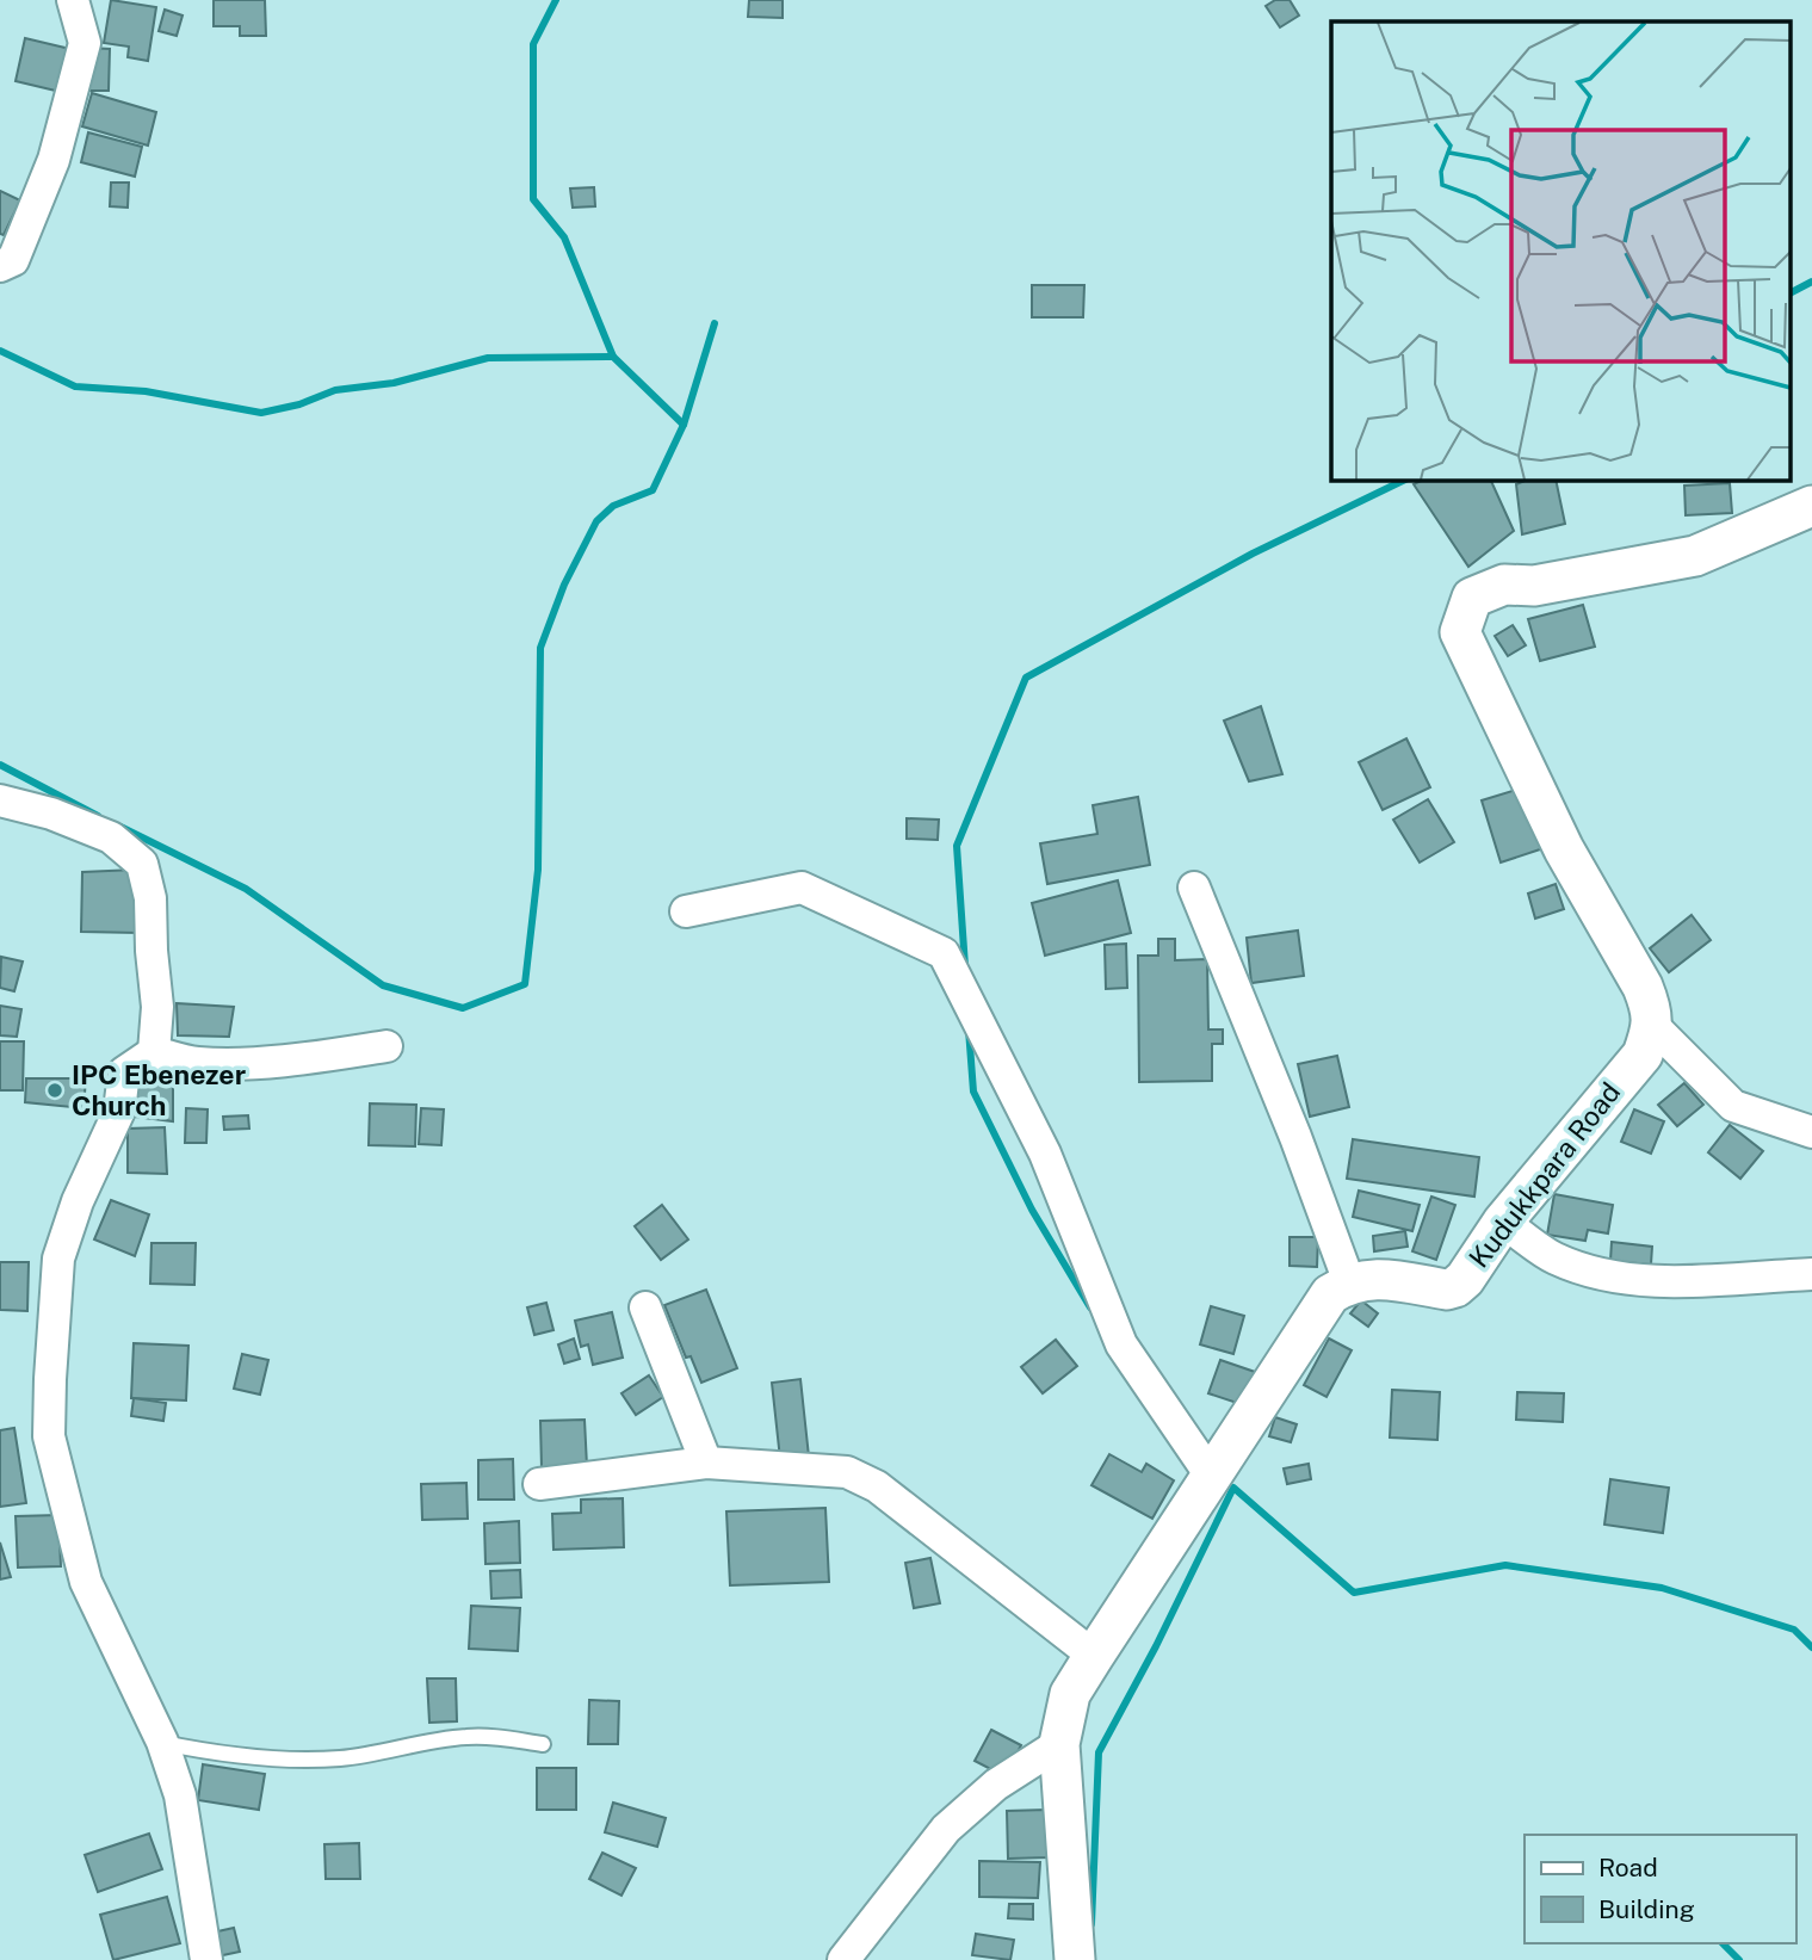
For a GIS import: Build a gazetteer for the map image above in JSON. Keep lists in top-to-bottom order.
{
  "streets": {
    "street": ["Kudukkpara Road"]
  },
  "places": ["IPC Ebenezer Church"],
  "legend": ["Road", "Building"]
}
